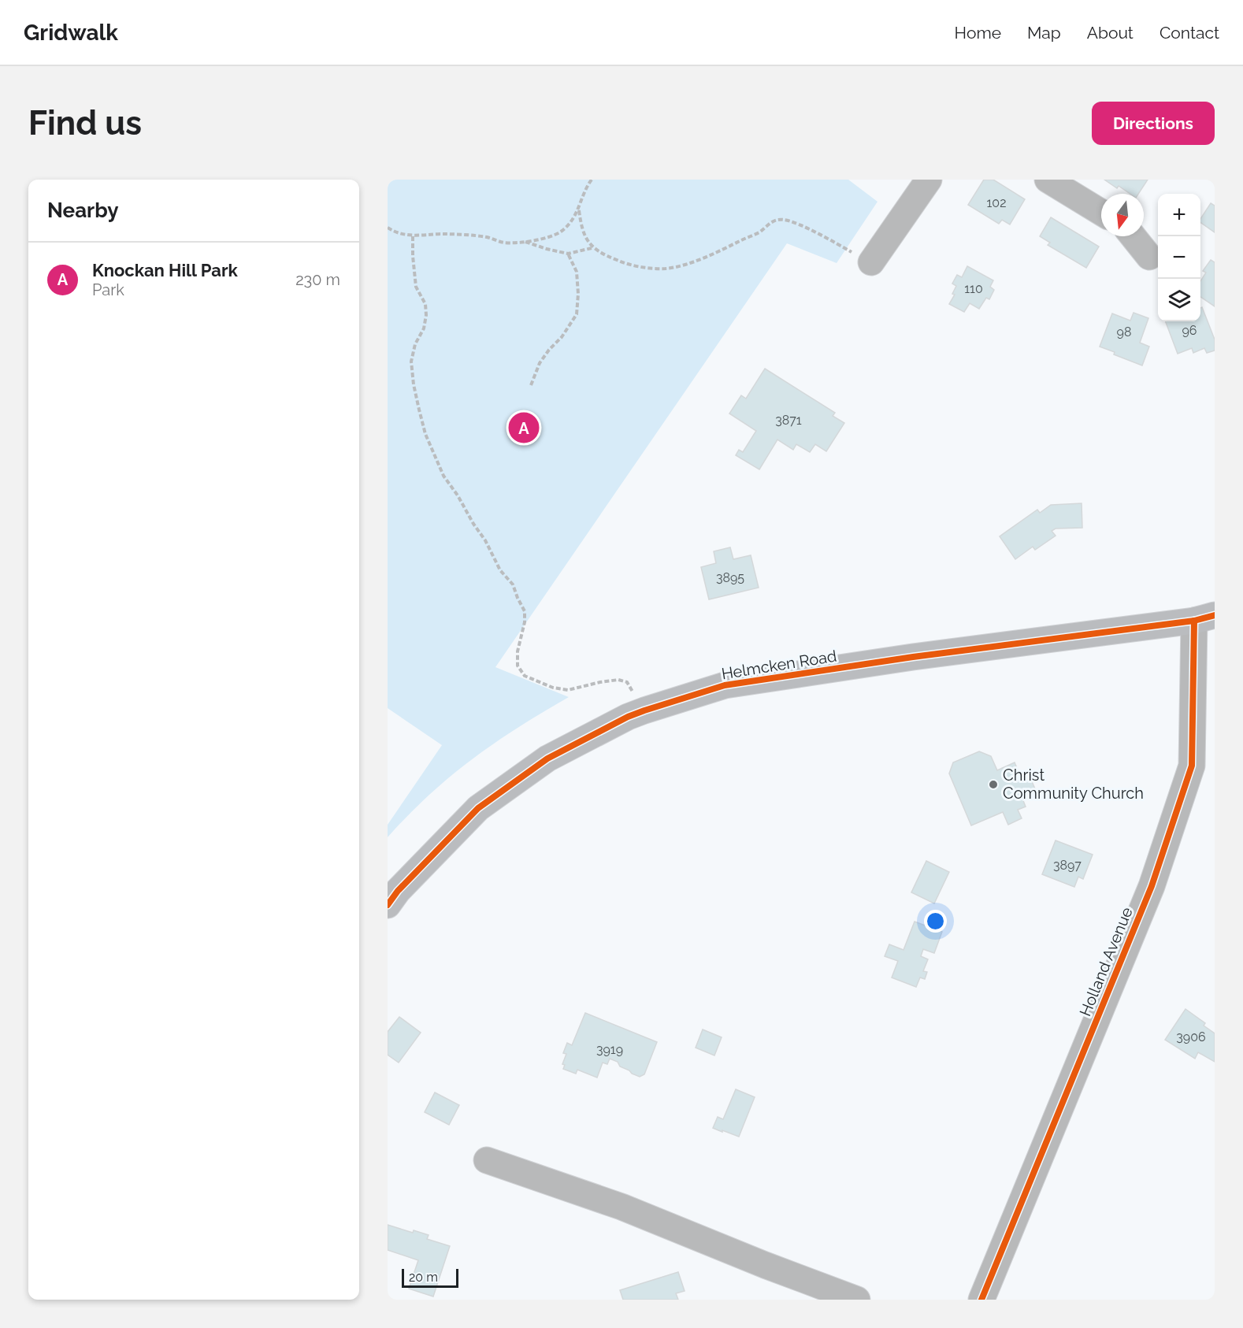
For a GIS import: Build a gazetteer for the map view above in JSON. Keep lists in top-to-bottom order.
{
  "streets": {
    "main road": ["Helmcken Road"],
    "street": ["Holland Avenue"]
  },
  "crossings": [
    ["Helmcken Road", "Holland Avenue"]
  ],
  "places": ["Christ Community Church"],
  "house_numbers": [
    "102",
    "110",
    "96",
    "98",
    "3871",
    "3895",
    "3897",
    "3906",
    "3919"
  ],
  "scale_bar": "20 m",
  "north": "bottom",
  "page": {
    "header": "Gridwalk",
    "nav": [
      "Home",
      "Map",
      "About",
      "Contact"
    ],
    "buttons": "Directions",
    "title": "Find us",
    "heading": "Nearby",
    "map_buttons": ["+", "−"],
    "list": [
      {
        "mark": "A",
        "name": "Knockan Hill Park",
        "note": "Park",
        "value": "230 m"
      }
    ],
    "pins": "A",
    "scale": "20 m"
  }
}
